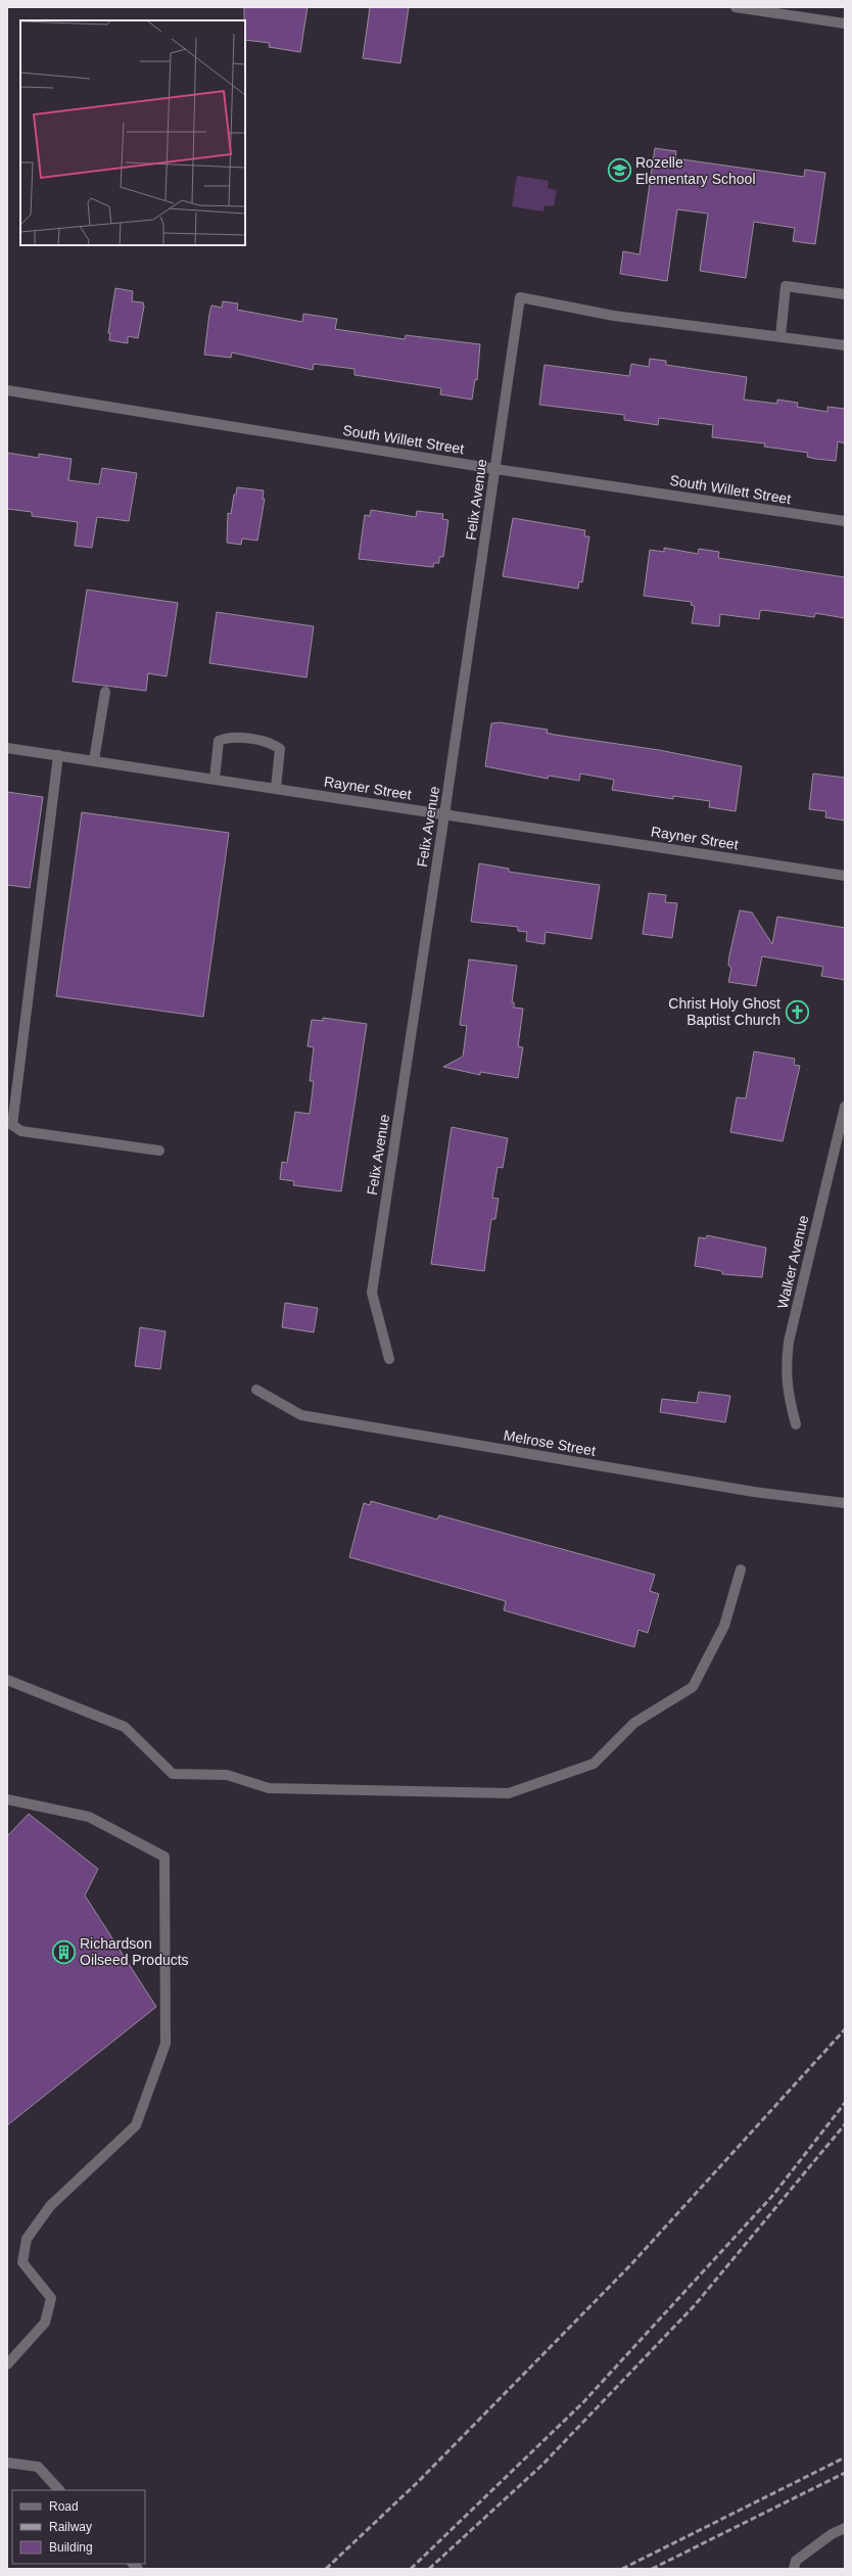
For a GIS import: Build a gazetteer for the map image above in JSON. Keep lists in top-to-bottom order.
{
  "streets": {
    "street": [
      "South Willett Street",
      "Felix Avenue",
      "Rayner Street",
      "Walker Avenue",
      "Melrose Street"
    ]
  },
  "crossings": [
    ["South Willett Street", "Felix Avenue"],
    ["Felix Avenue", "Rayner Street"]
  ],
  "places": {
    "school or university": ["Rozelle Elementary School"],
    "church": ["Christ Holy Ghost Baptist Church"],
    "building": ["Richardson Oilseed Products"]
  },
  "legend": ["Road", "Railway", "Building"]
}
